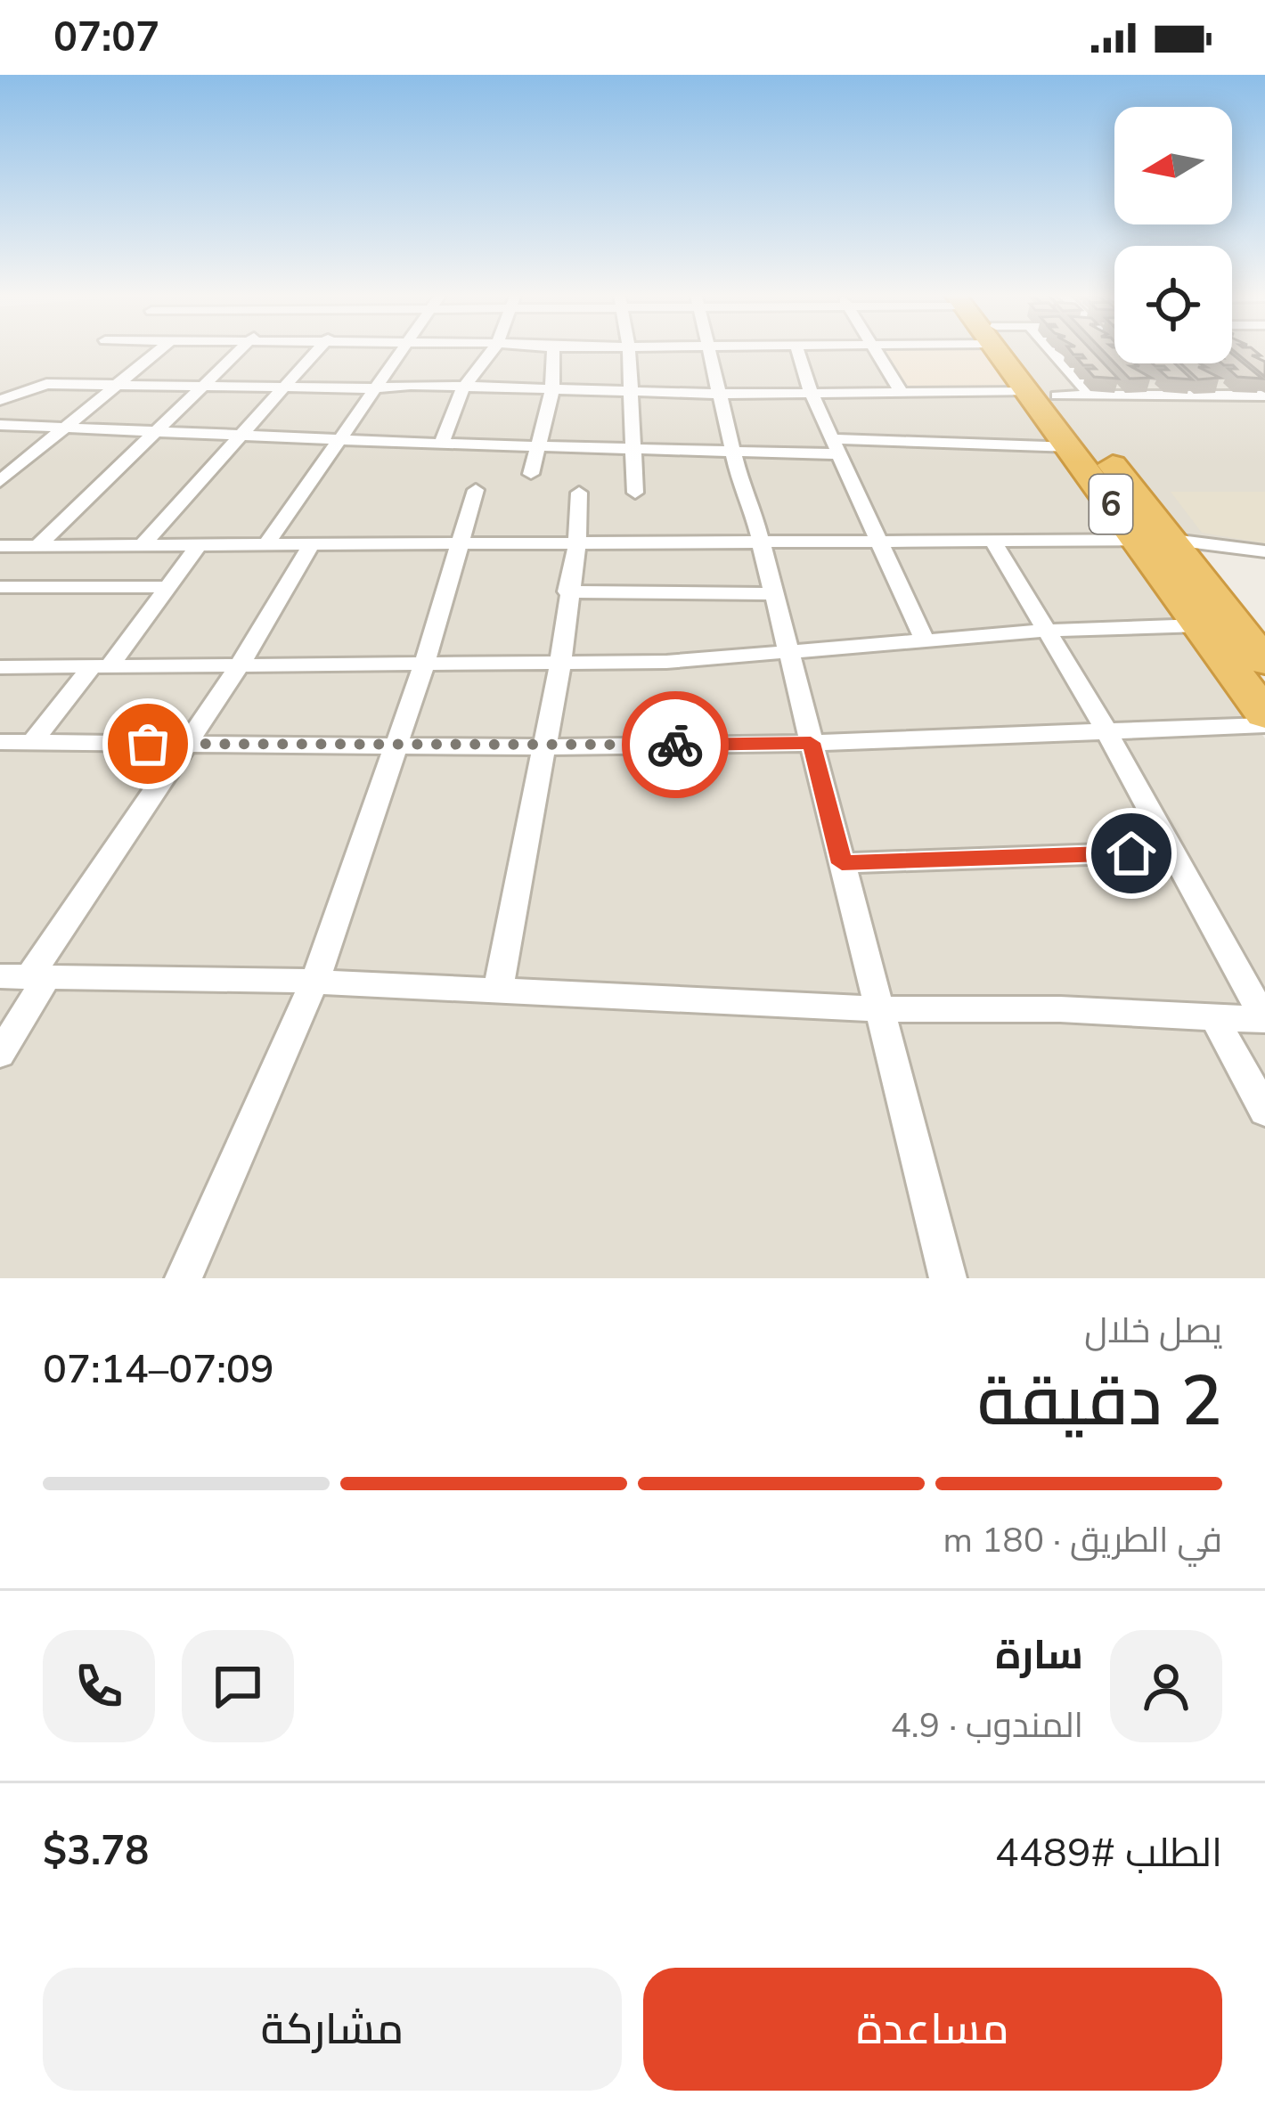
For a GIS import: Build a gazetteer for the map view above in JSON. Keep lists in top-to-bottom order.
{
  "streets": {
    "highway": ["6"]
  },
  "north": "left",
  "page": {
    "status": "07:07",
    "heading": ["2 دقيقة", "يصل خلال", "07:09–07:14"],
    "panel": [
      "سارة",
      "المندوب · 4.9",
      "الطلب #4489",
      "$3.78"
    ],
    "bar": "في الطريق · 180 m",
    "buttons": ["مساعدة", "مشاركة"]
  }
}
